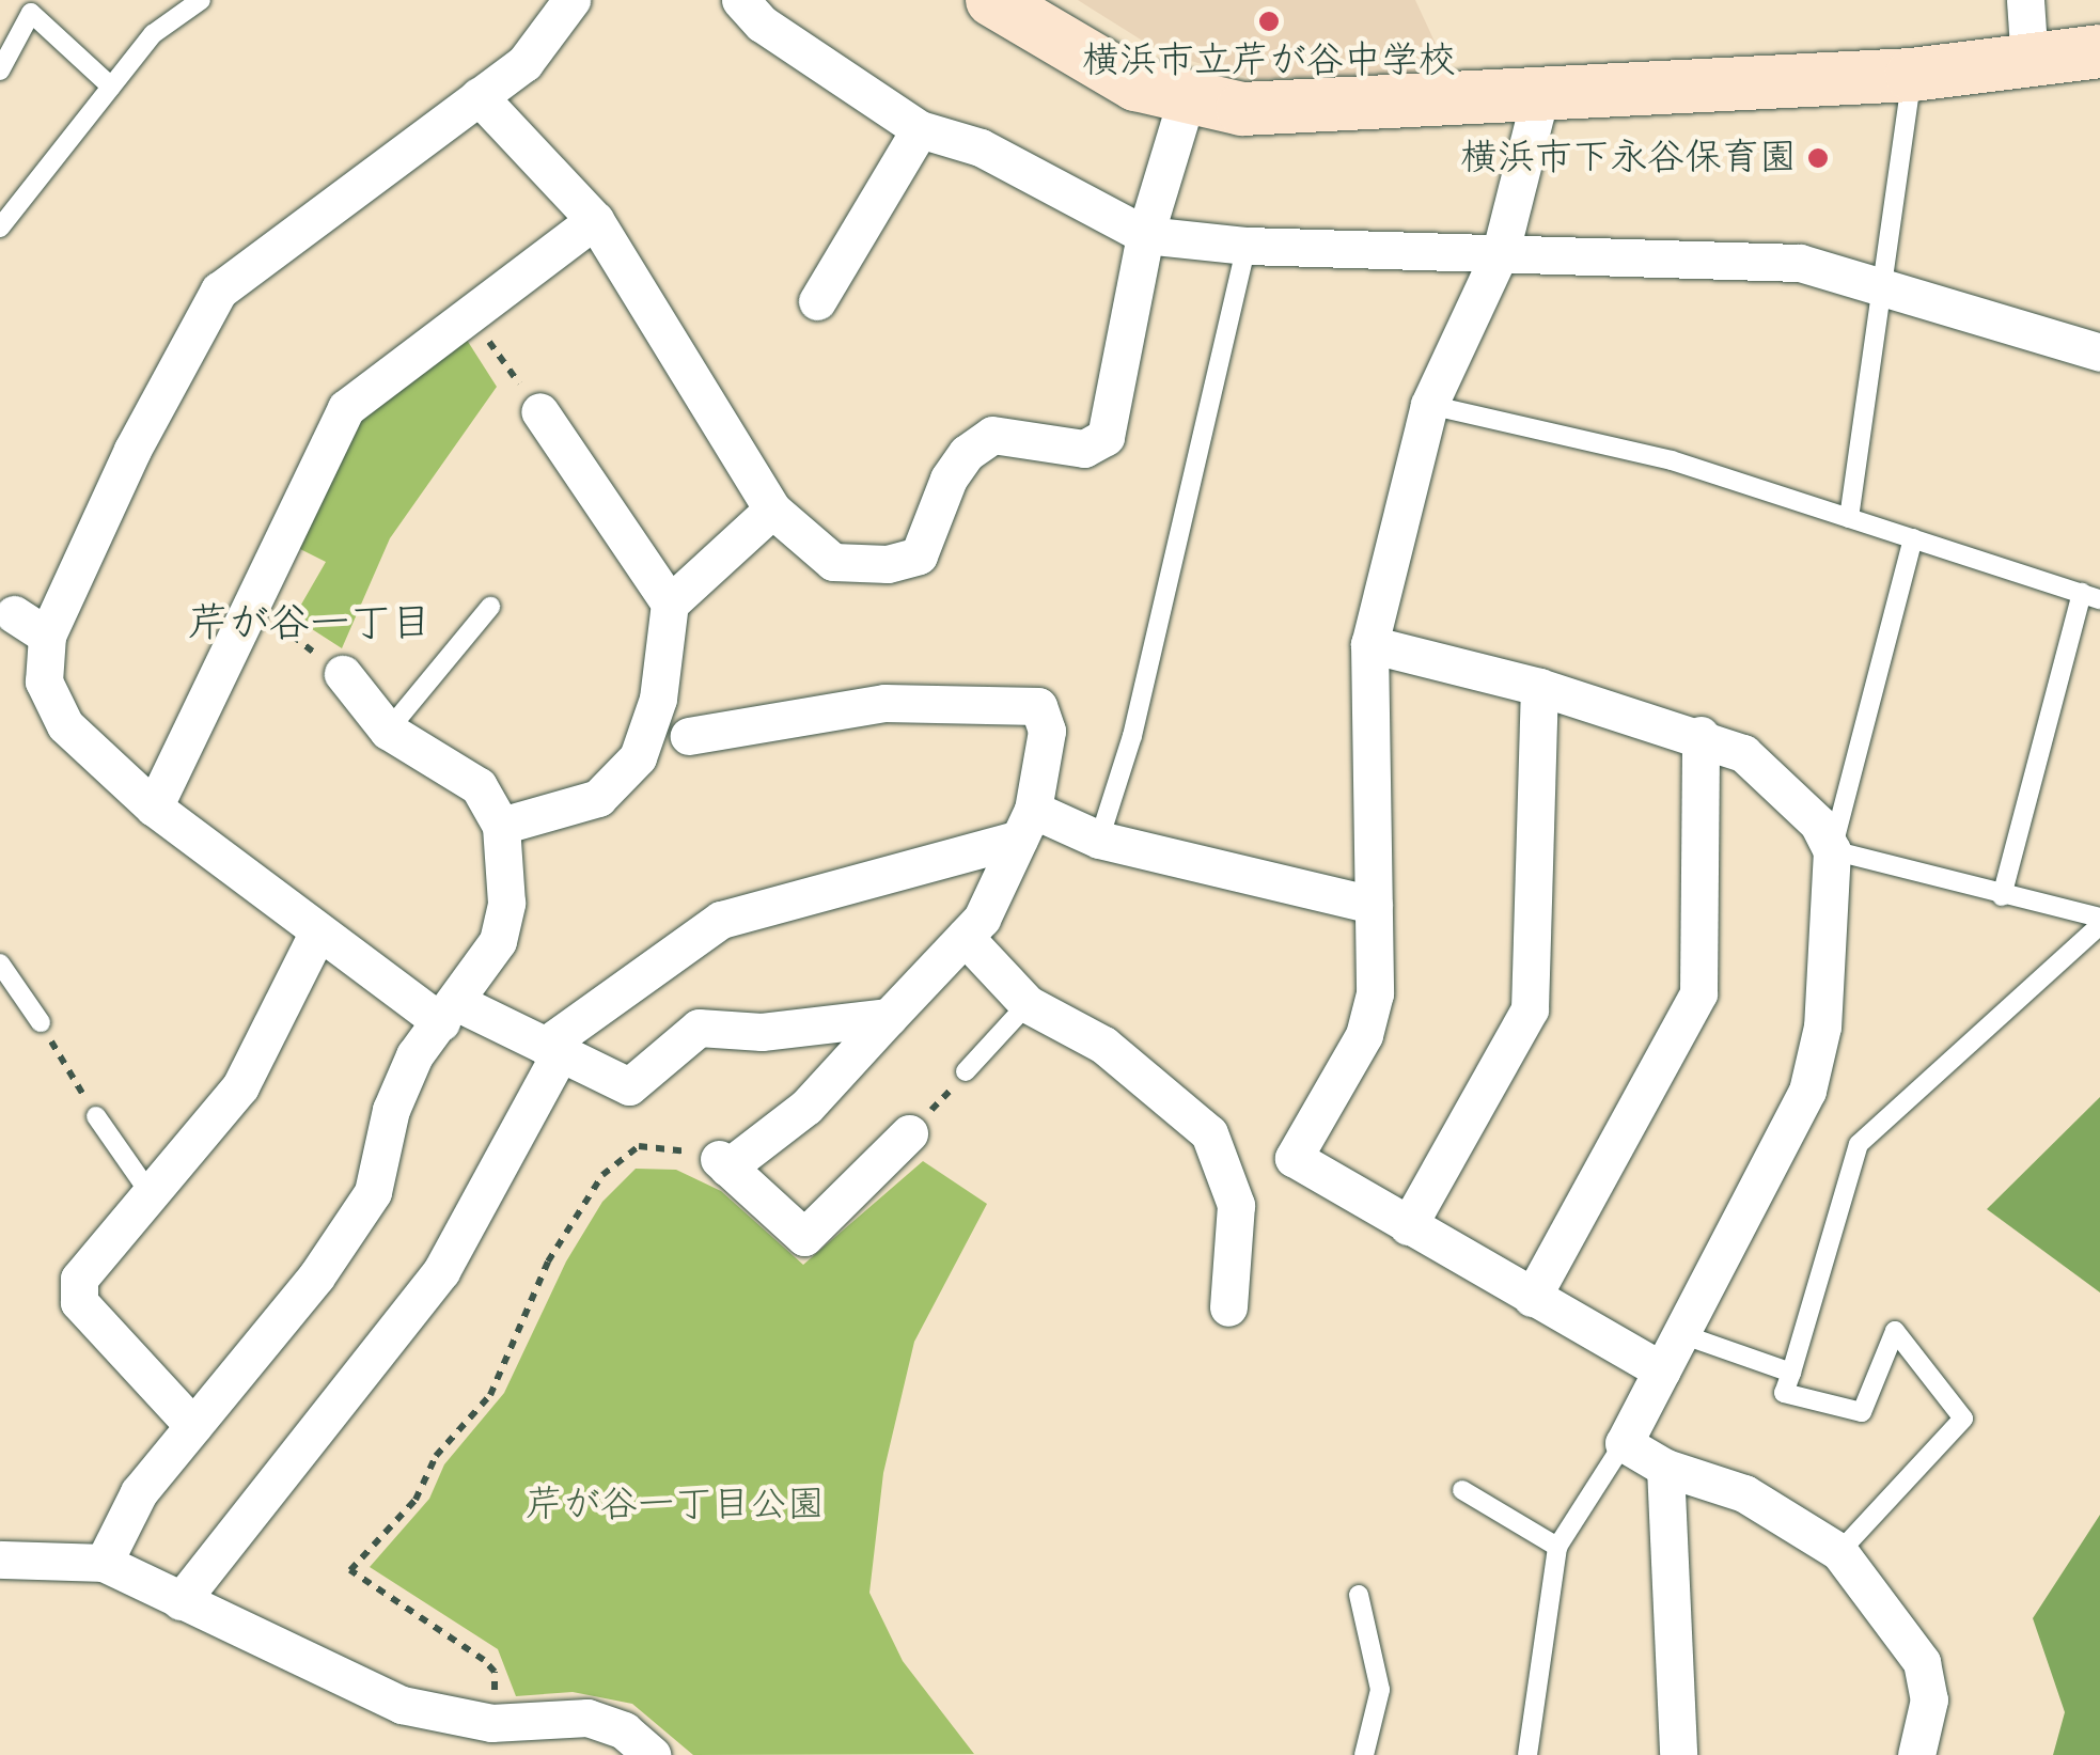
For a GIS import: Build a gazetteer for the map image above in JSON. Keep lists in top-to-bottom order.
{
  "districts": ["芹が谷一丁目"],
  "parks": ["芹が谷一丁目公園"],
  "places": ["横浜市立芹が谷中学校", "横浜市下永谷保育園"]
}
